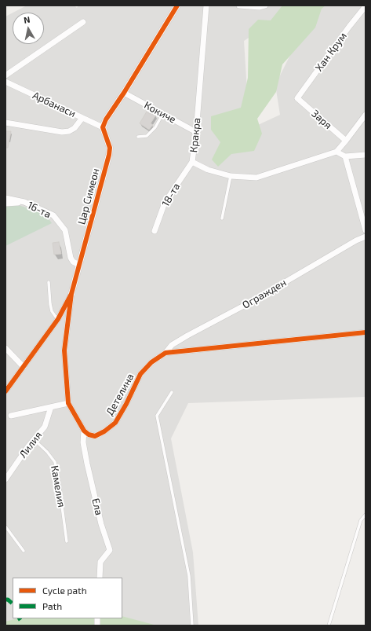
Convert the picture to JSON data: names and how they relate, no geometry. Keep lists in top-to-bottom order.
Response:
{
  "streets": {
    "street": [
      "Хан Крум",
      "Арбанаси",
      "Кокиче",
      "Заря",
      "Кракра",
      "18-та",
      "Цар Симеон",
      "16-та",
      "Огражден",
      "Детелина",
      "Лилия",
      "Ела"
    ],
    "lane": ["Камелия"]
  },
  "crossings": [
    ["Хан Крум", "Заря"],
    ["Арбанаси", "Цар Симеон"],
    ["Кокиче", "Кракра"],
    ["Кракра", "18-та"],
    ["Цар Симеон", "16-та"],
    ["Огражден", "Детелина"],
    ["Детелина", "Ела"],
    ["Лилия", "Камелия"]
  ],
  "legend": ["Cycle path", "Path"],
  "north": "top"
}
